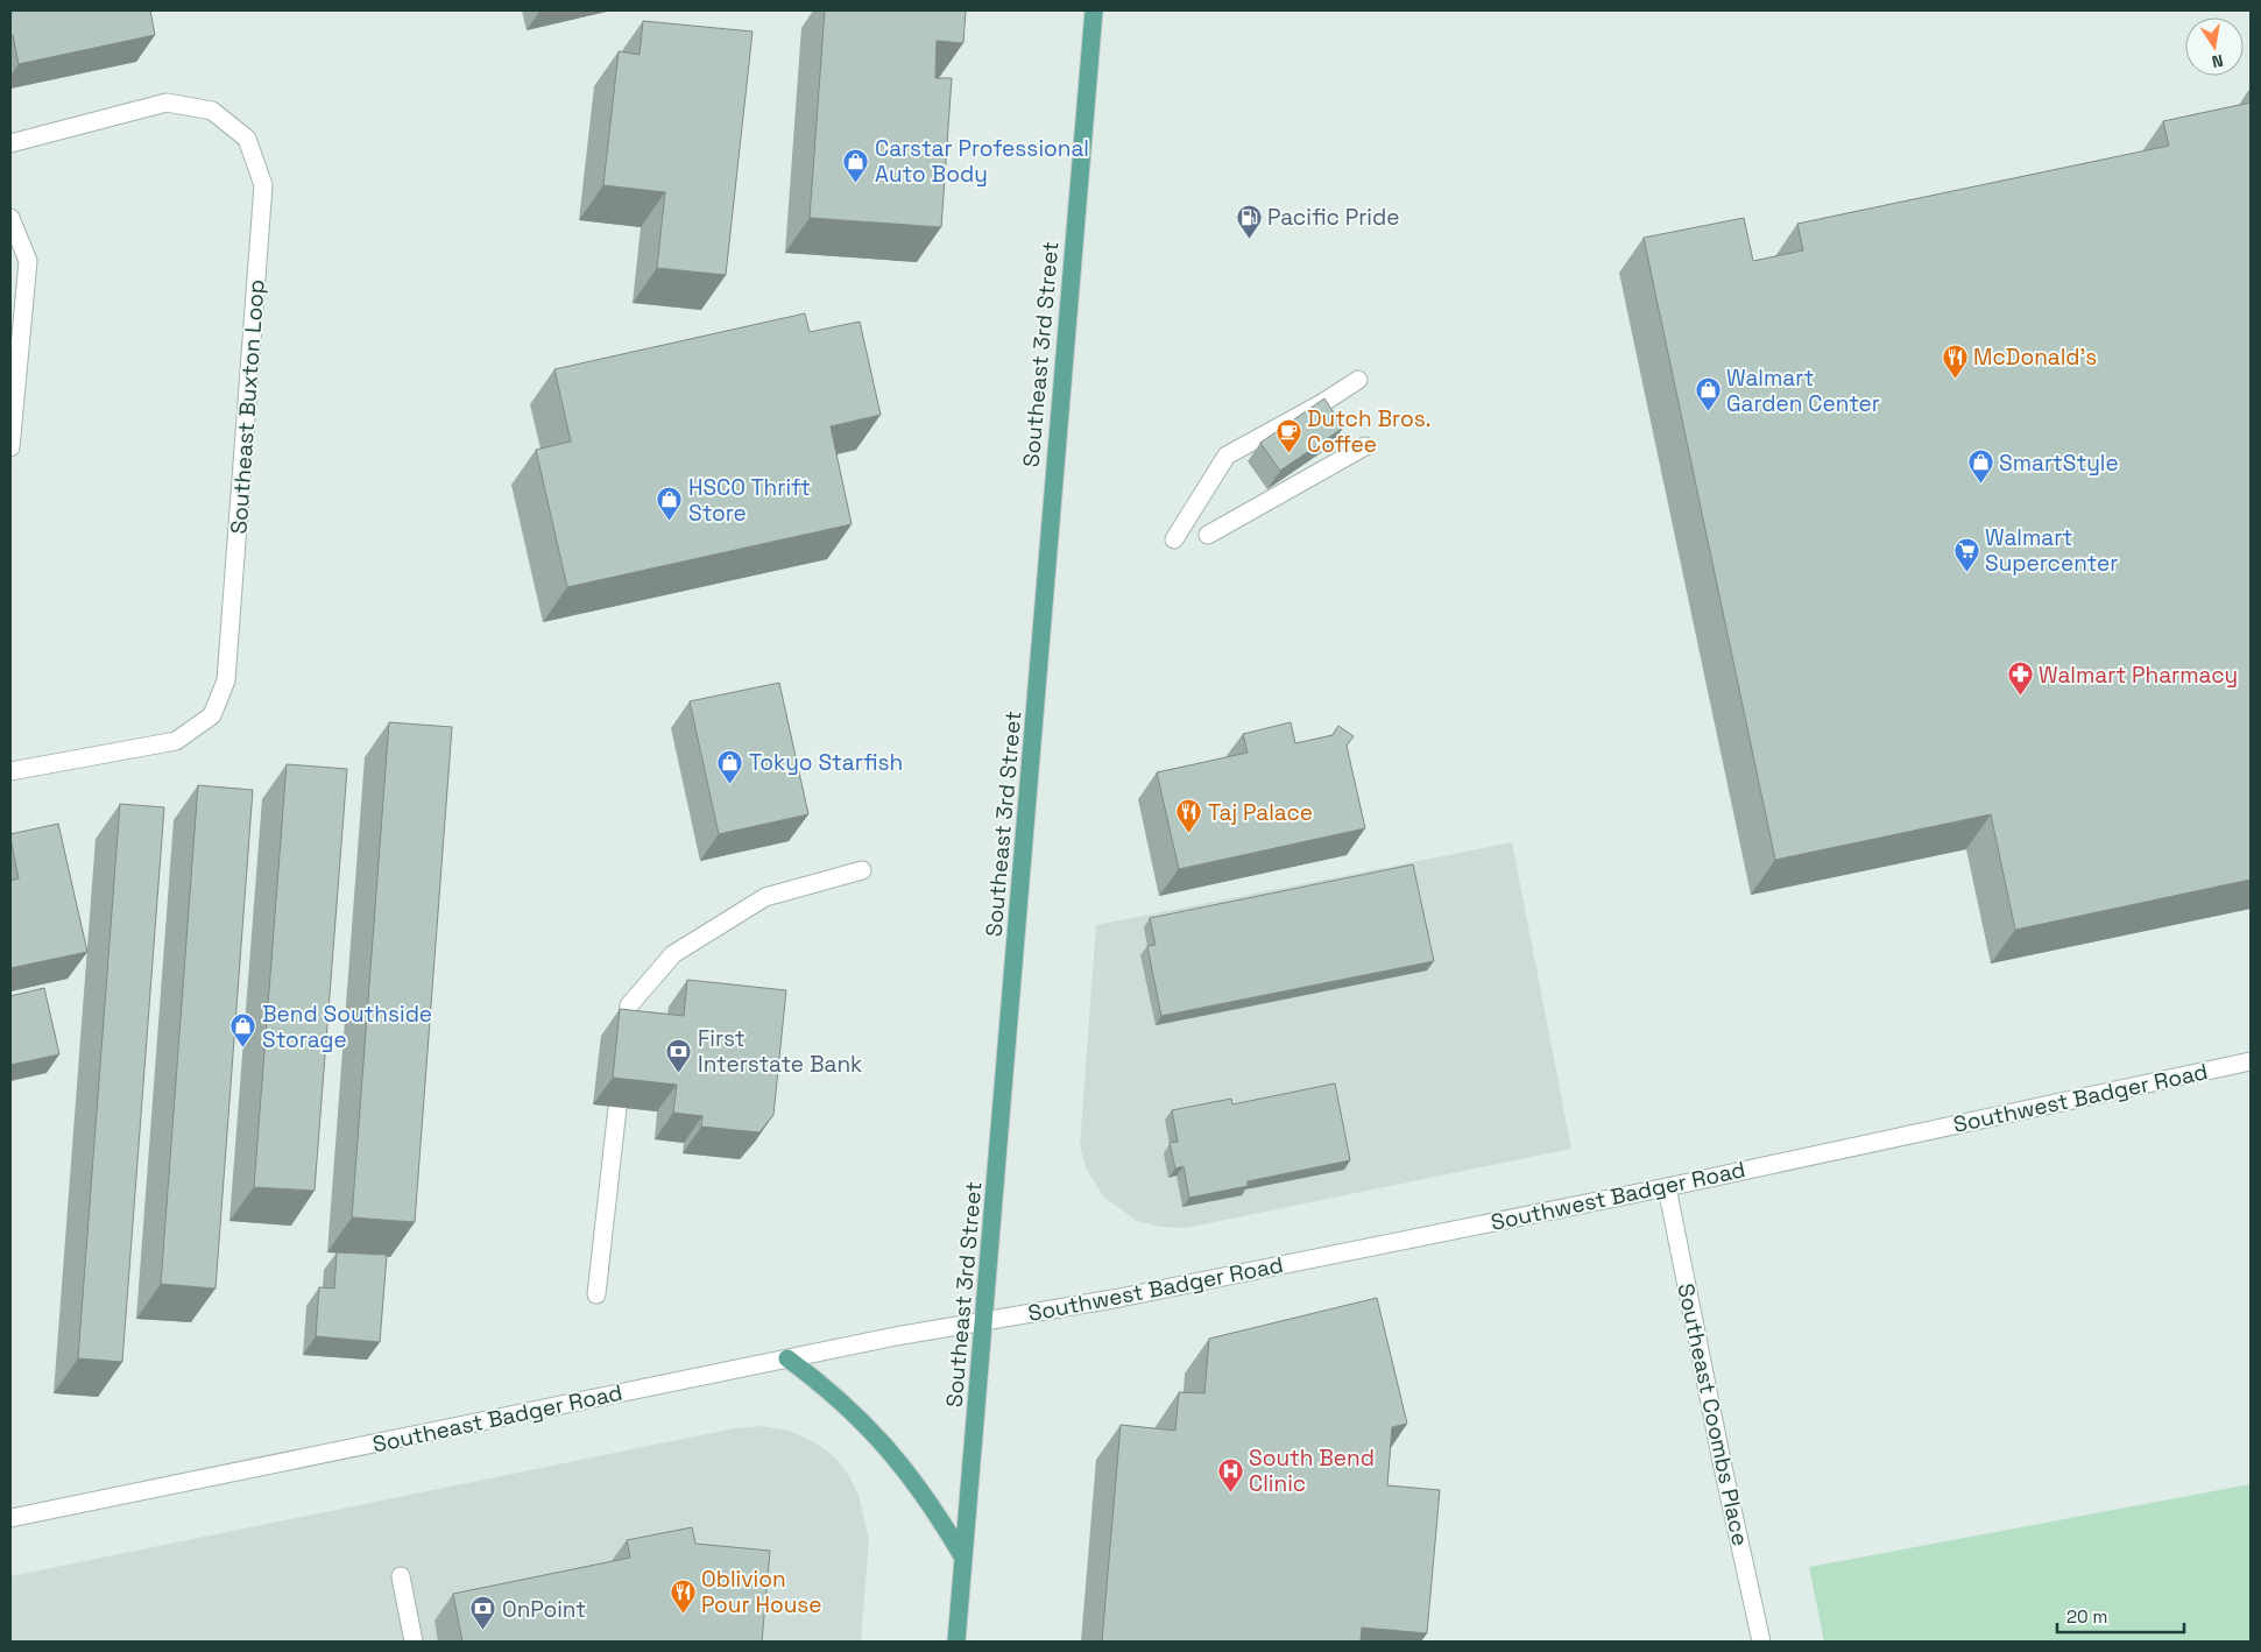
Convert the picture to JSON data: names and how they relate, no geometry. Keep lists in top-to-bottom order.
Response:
{
  "streets": {
    "main road": ["Southeast 3rd Street"],
    "street": [
      "Southeast Buxton Loop",
      "Southwest Badger Road",
      "Southeast Coombs Place",
      "Southeast Badger Road"
    ]
  },
  "crossings": [
    ["Southeast 3rd Street", "Southwest Badger Road"],
    ["Southeast 3rd Street", "Southeast Badger Road"],
    ["Southwest Badger Road", "Southeast Coombs Place"],
    ["Southwest Badger Road", "Southeast Badger Road"]
  ],
  "places": {
    "shop": [
      "Carstar Professional Auto Body",
      "Walmart Garden Center",
      "SmartStyle",
      "HSCO Thrift Store",
      "Tokyo Starfish",
      "Bend Southside Storage"
    ],
    "fuel station": ["Pacific Pride"],
    "restaurant": ["McDonald's", "Taj Palace", "Oblivion Pour House"],
    "cafe": ["Dutch Bros. Coffee"],
    "supermarket": ["Walmart Supercenter"],
    "pharmacy": ["Walmart Pharmacy"],
    "bank": ["First Interstate Bank", "OnPoint"],
    "hospital": ["South Bend Clinic"]
  },
  "scale_bar": "20 m",
  "north": "bottom"
}
